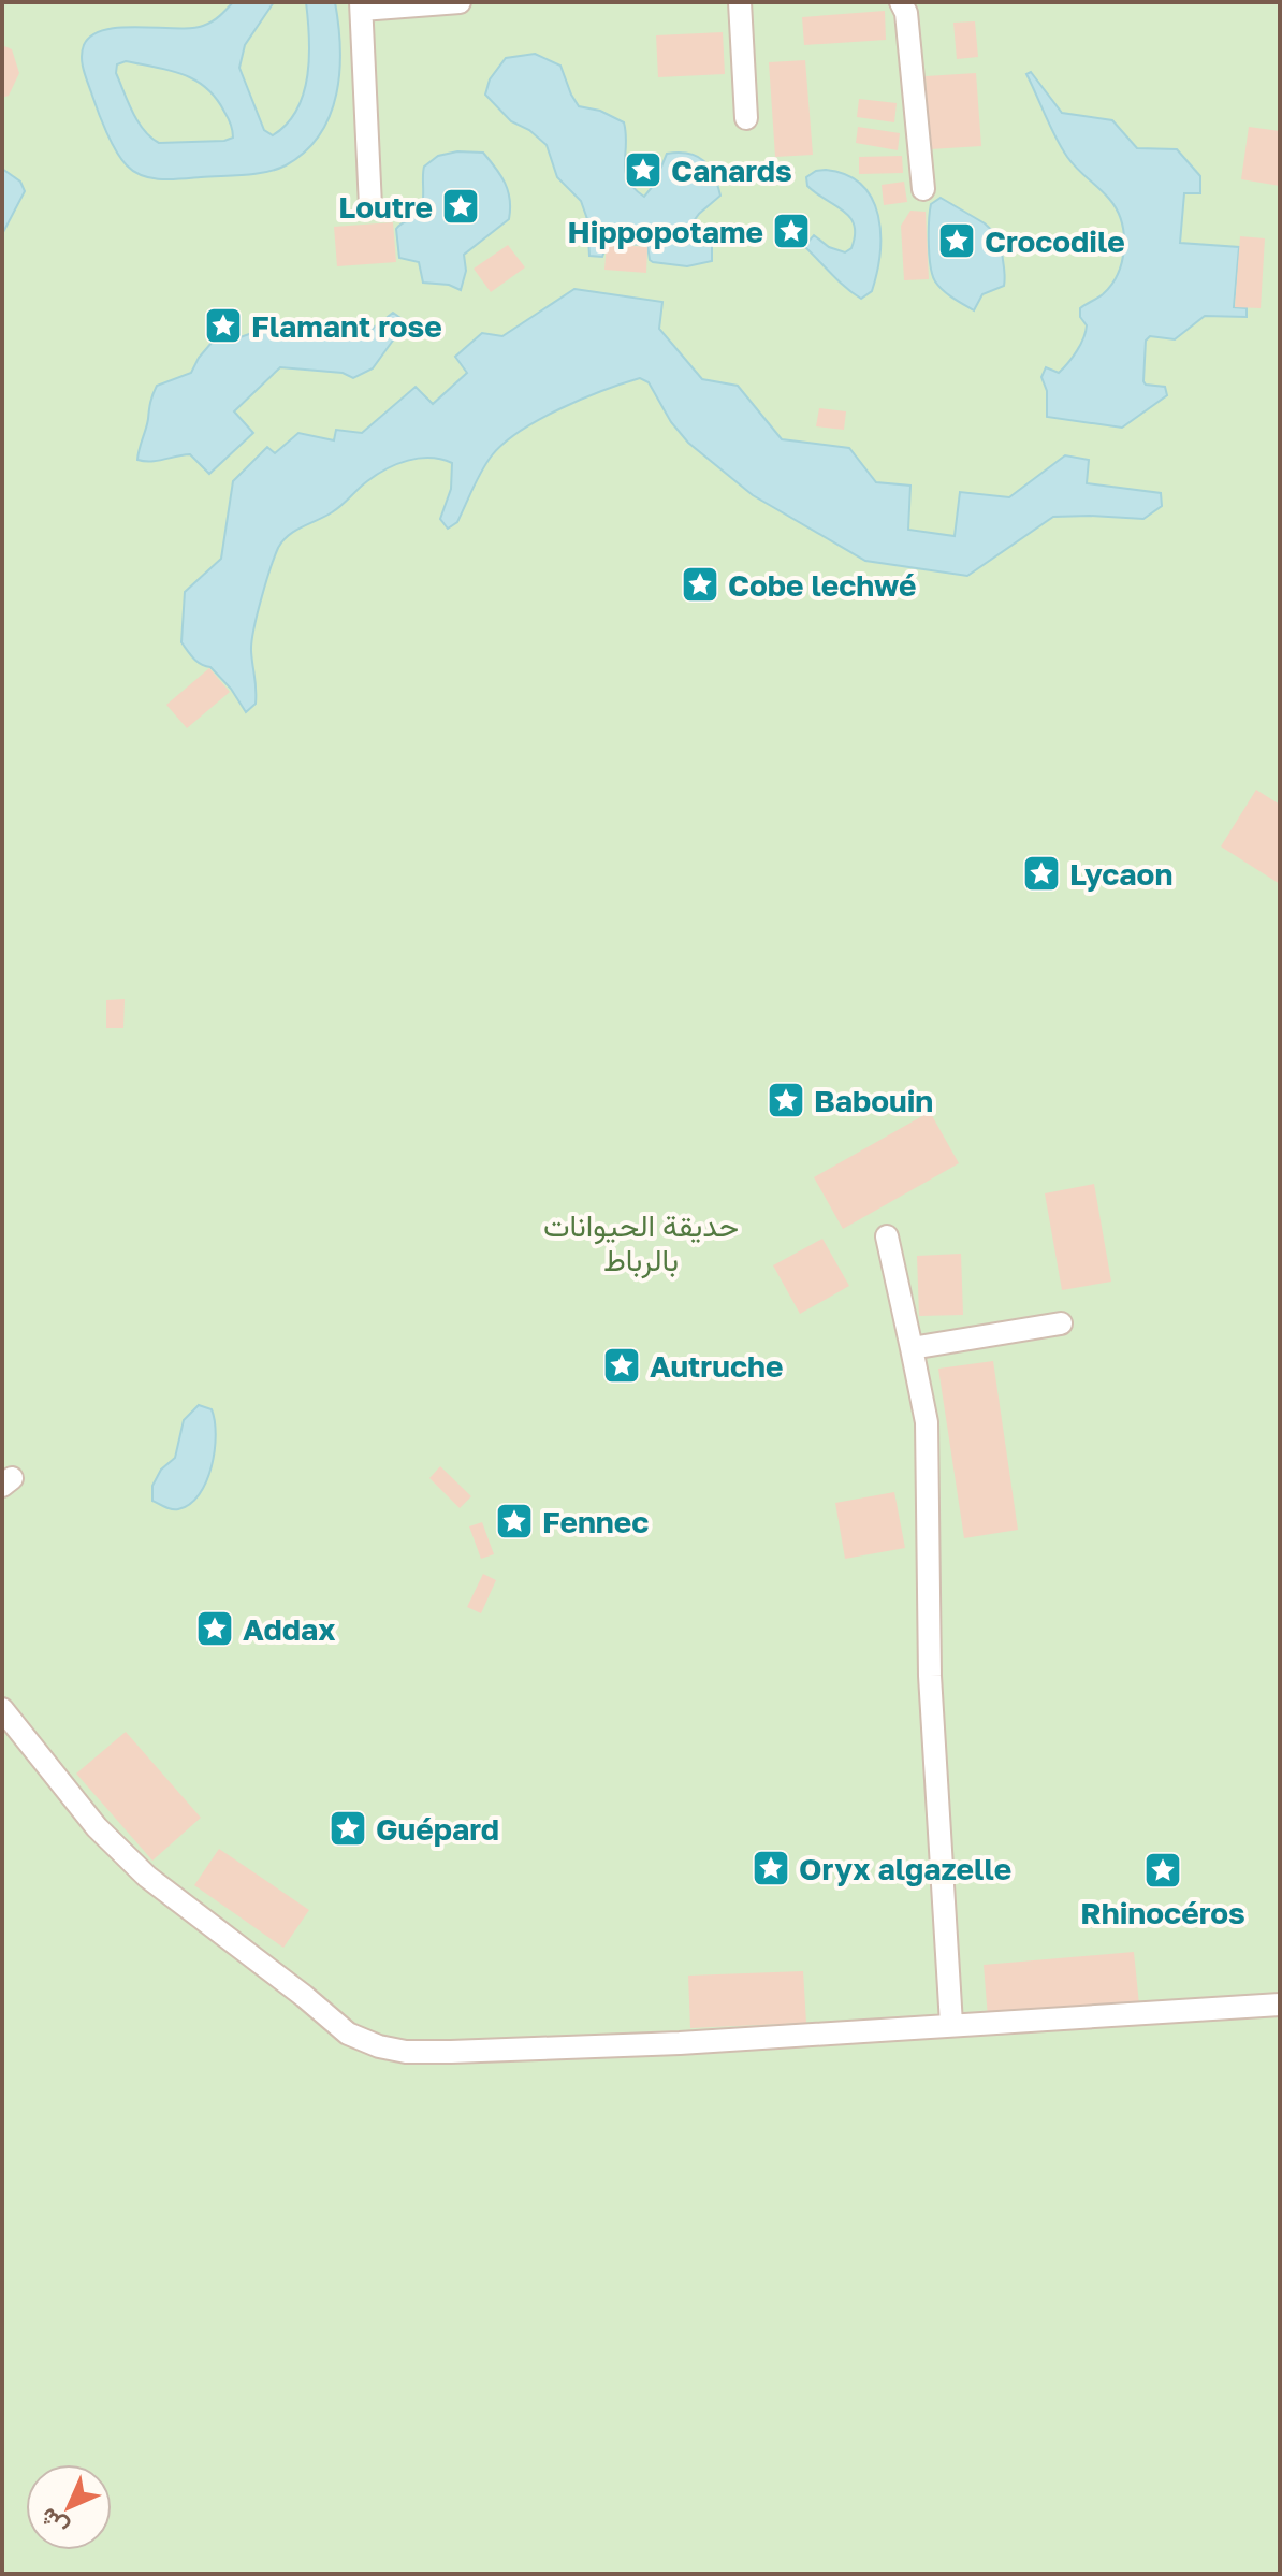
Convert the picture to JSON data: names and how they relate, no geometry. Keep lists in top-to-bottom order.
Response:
{
  "parks": ["حديقة الحيوانات بالرباط"],
  "places": {
    "place": [
      "Canards",
      "Loutre",
      "Hippopotame",
      "Crocodile",
      "Flamant rose",
      "Cobe lechwé",
      "Lycaon",
      "Babouin",
      "Autruche",
      "Fennec",
      "Addax",
      "Guépard",
      "Oryx algazelle",
      "Rhinocéros"
    ]
  },
  "north": "bottom left"
}
